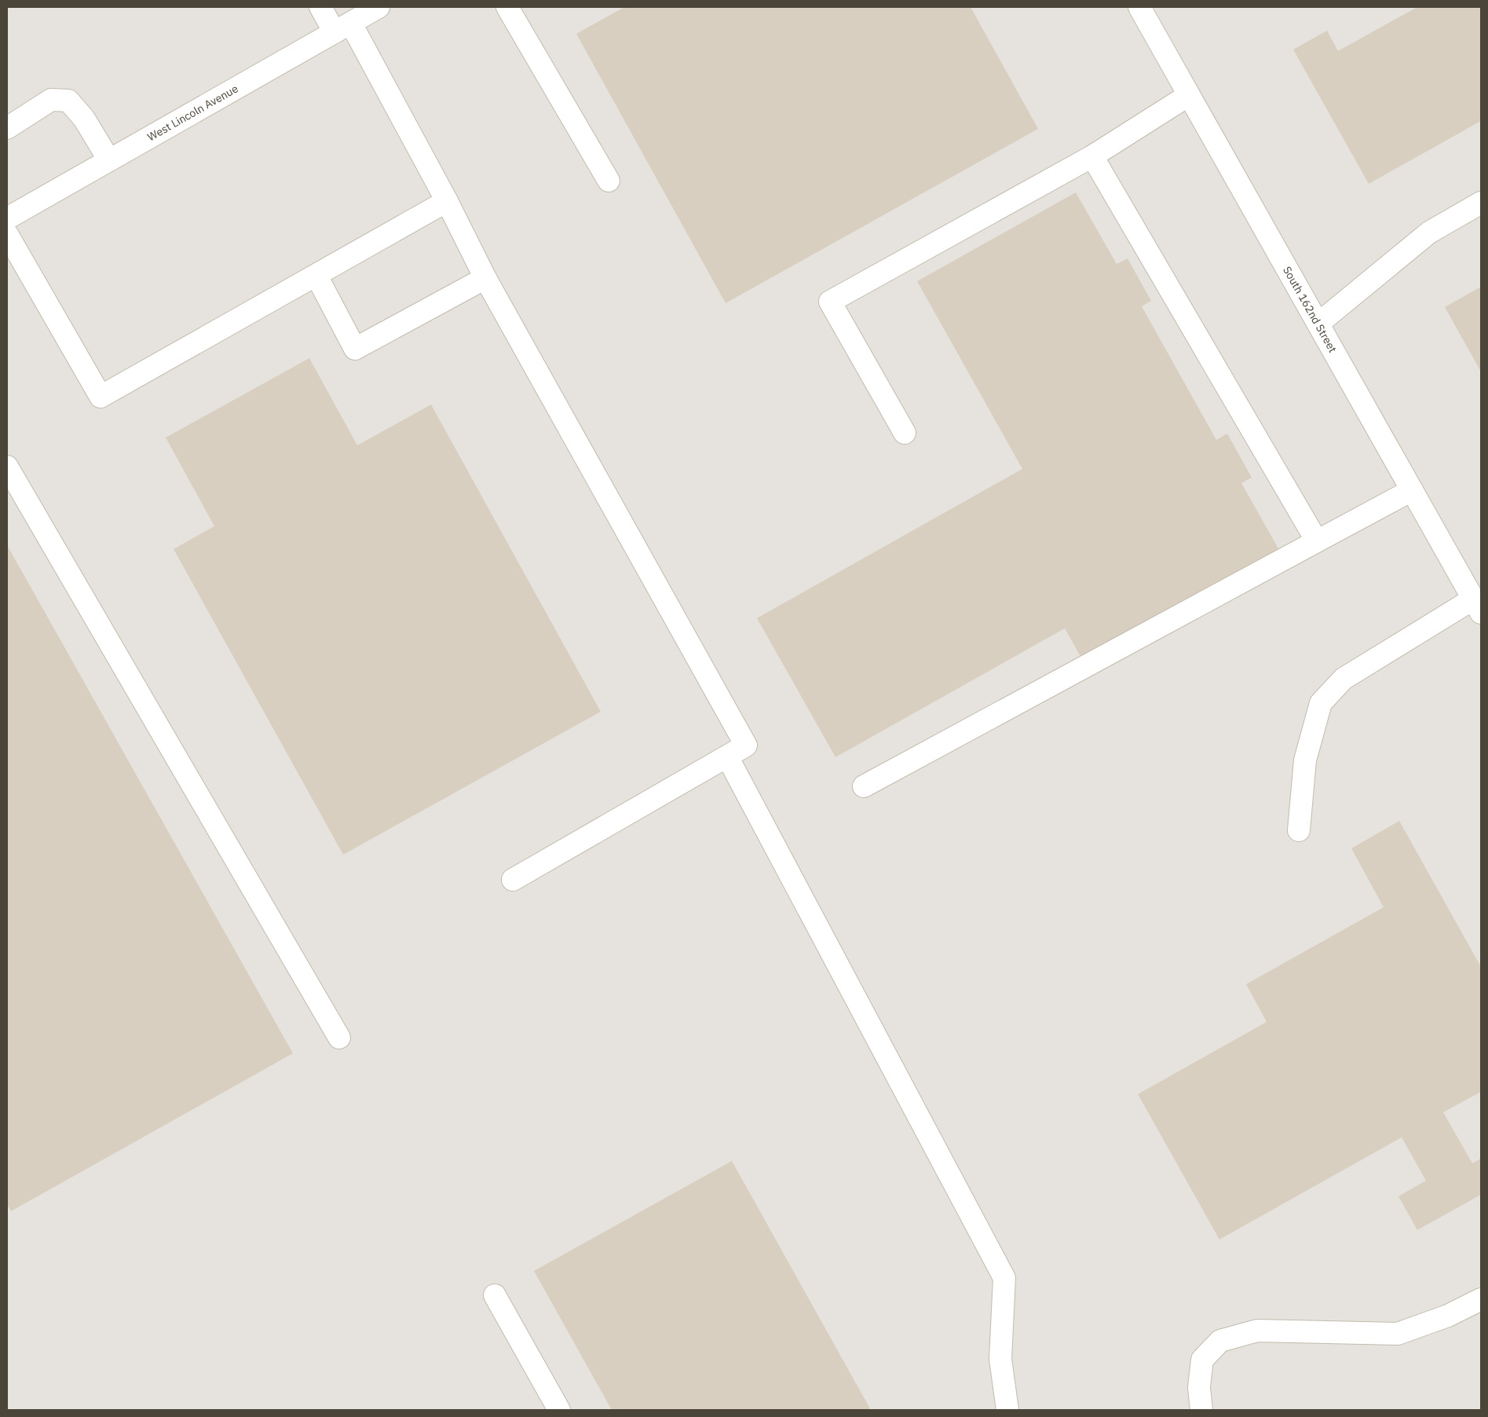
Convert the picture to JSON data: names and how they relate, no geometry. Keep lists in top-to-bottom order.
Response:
{
  "streets": {
    "street": ["West Lincoln Avenue", "South 162nd Street"]
  }
}
